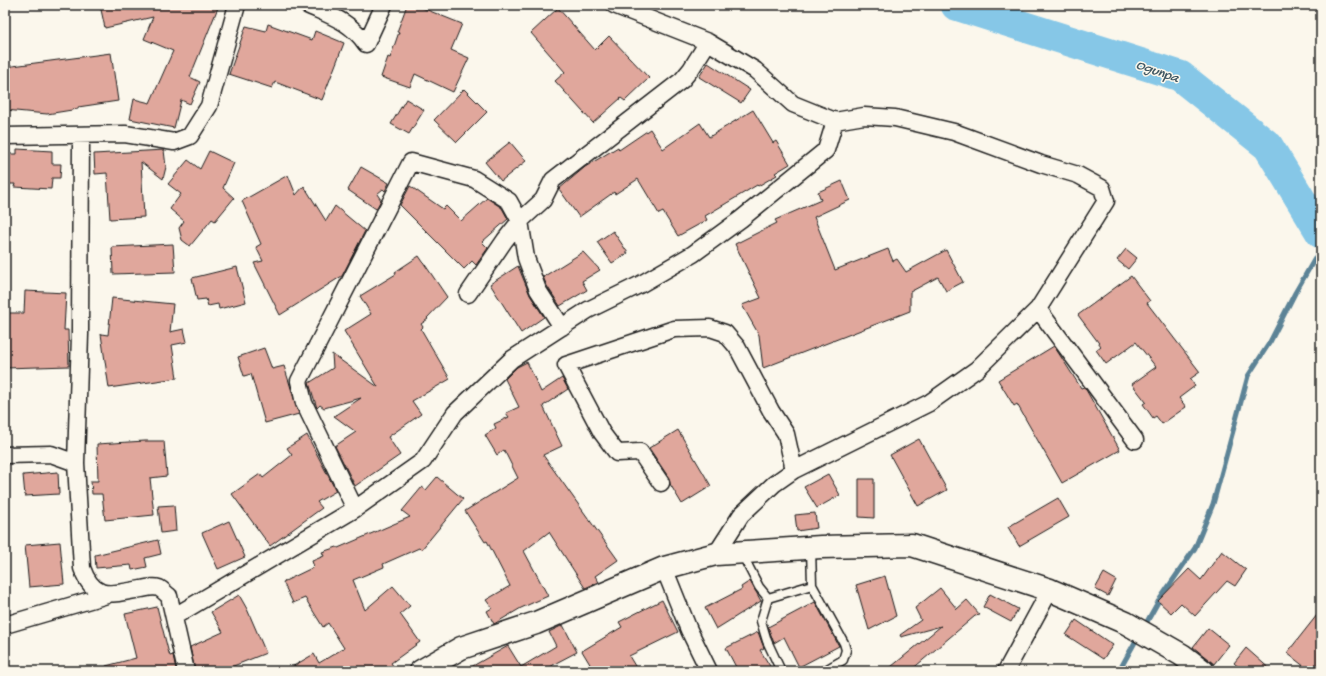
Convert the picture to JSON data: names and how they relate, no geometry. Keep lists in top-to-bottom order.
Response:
{
  "water": ["Ogunpa"]
}
